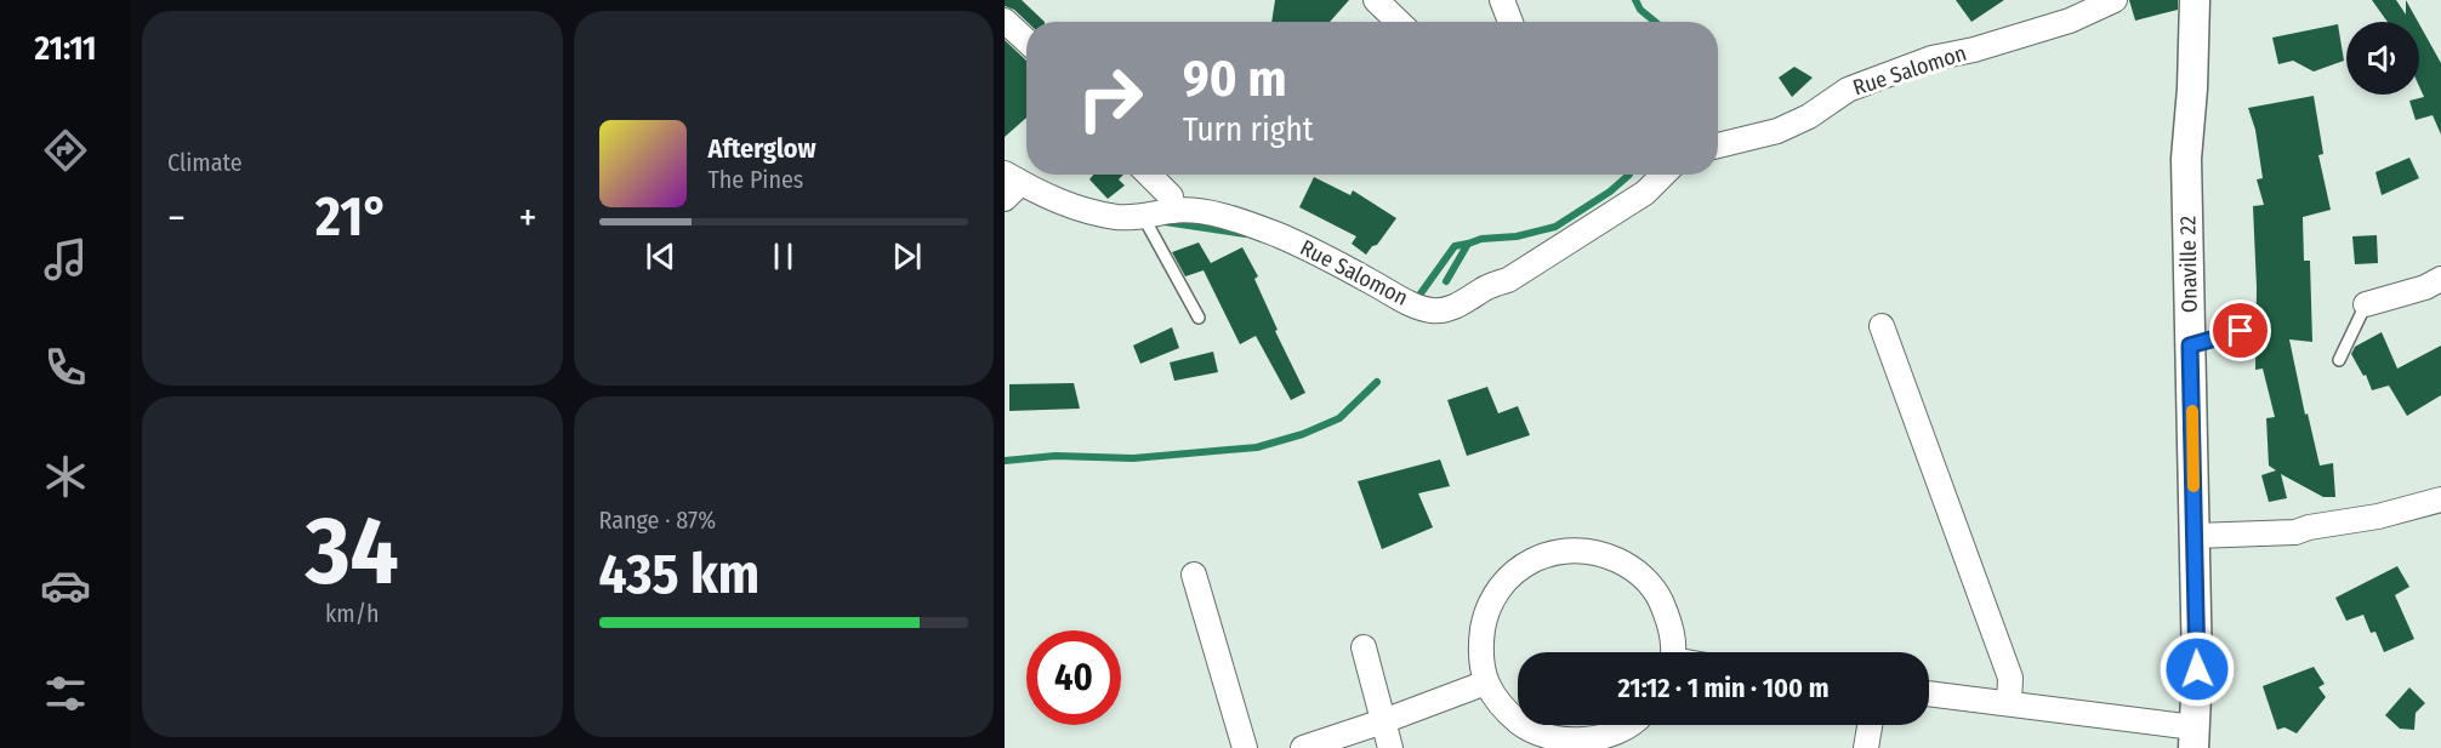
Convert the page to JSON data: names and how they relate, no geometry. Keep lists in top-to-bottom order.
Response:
{
  "streets": {
    "street": ["Rue Salomon", "Onaville 22"]
  },
  "page": {
    "tabs": "21:11",
    "tile": [
      "Climate",
      ["34", "km/h"],
      ["Range · 87%", "435 km"]
    ],
    "turn": ["90 m", "Turn right"],
    "song": ["Afterglow", "The Pines"],
    "heat": ["−", "21°", "+"],
    "limit": "40",
    "trip": "21:12 · 1 min · 100 m"
  }
}
